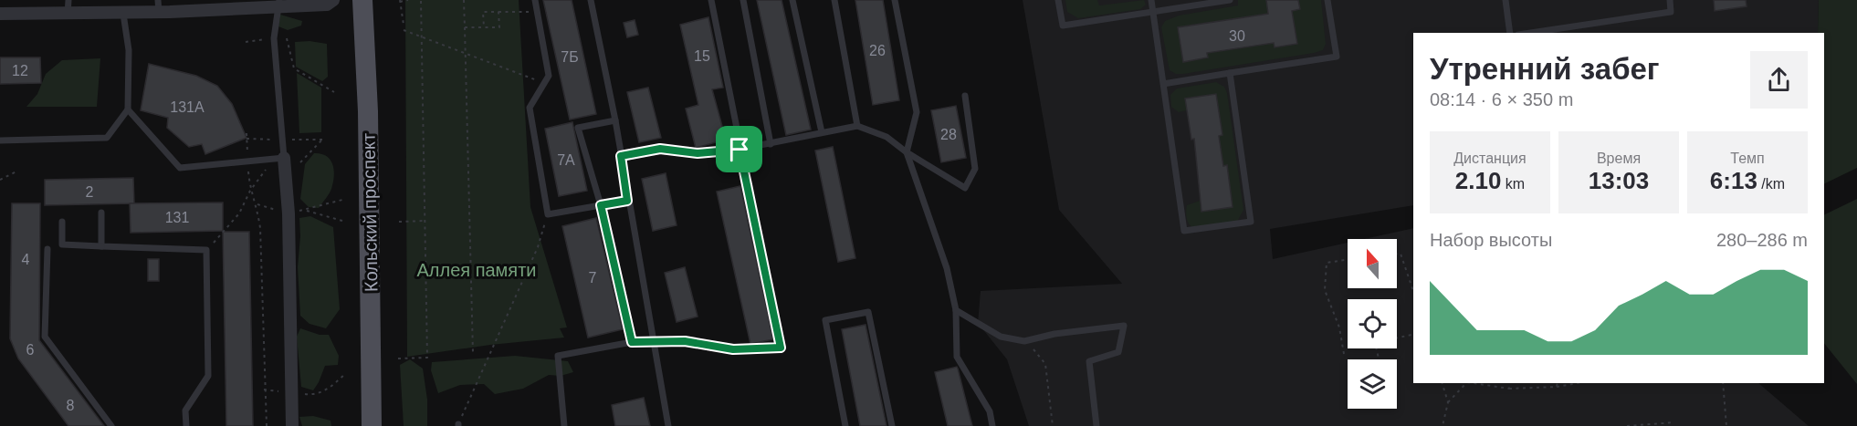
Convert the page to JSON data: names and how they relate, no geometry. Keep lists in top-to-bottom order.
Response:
{
  "streets": {
    "main road": ["Кольский проспект"]
  },
  "parks": ["Аллея памяти"],
  "house_numbers": [
    "30",
    "26",
    "15",
    "7Б",
    "12",
    "131А",
    "28",
    "7А",
    "2",
    "131",
    "4",
    "7",
    "6",
    "8"
  ],
  "north": "top",
  "page": {
    "heading": ["Утренний забег", "08:14 · 6 × 350 m"],
    "stats": [
      ["Дистанция", "2.10 km"],
      ["Время", "13:03"],
      ["Темп", "6:13 /km"]
    ],
    "chart": ["Набор высоты", "280–286 m"]
  }
}
